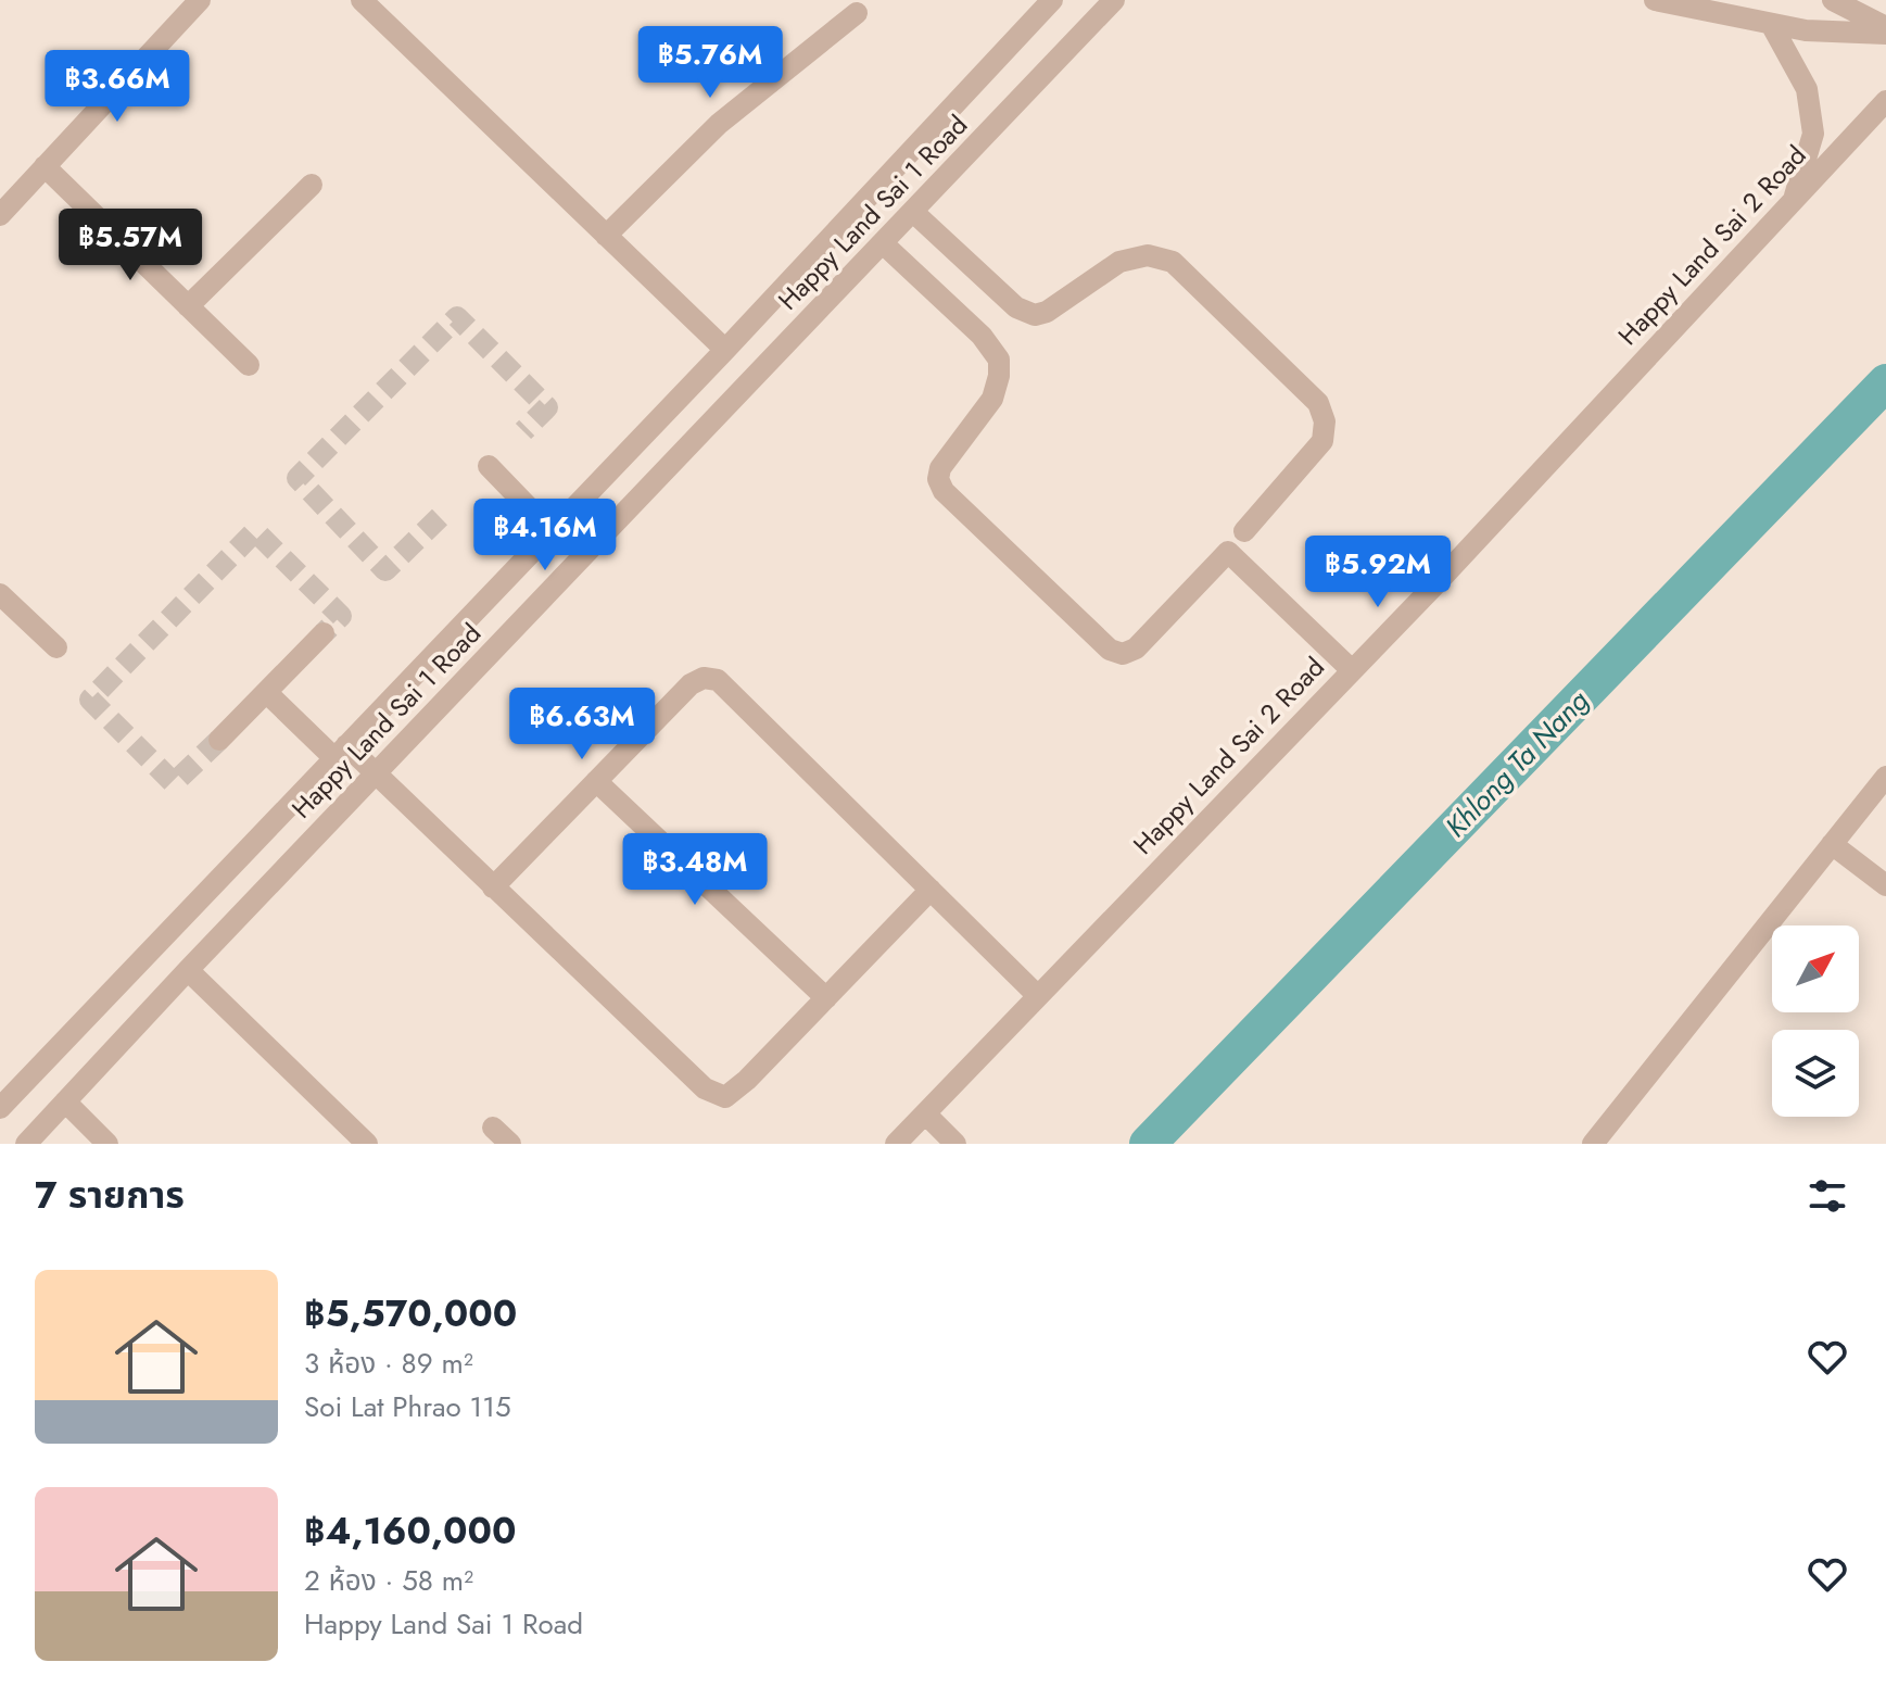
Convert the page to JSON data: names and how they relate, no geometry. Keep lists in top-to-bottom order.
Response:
{
  "streets": {
    "street": ["Happy Land Sai 1 Road", "Happy Land Sai 2 Road"]
  },
  "water": ["Khlong Ta Nang"],
  "north": "top right",
  "page": {
    "price": [
      "฿5.76M",
      "฿3.66M",
      "฿5.57M",
      "฿4.16M",
      "฿5.92M",
      "฿6.63M",
      "฿3.48M"
    ],
    "heading": "7 รายการ",
    "list": [
      {
        "name": "฿5,570,000",
        "note": "3 ห้อง · 89 m² · Soi Lat Phrao 115"
      },
      {
        "name": "฿4,160,000",
        "note": "2 ห้อง · 58 m² · Happy Land Sai 1 Road"
      }
    ]
  }
}
